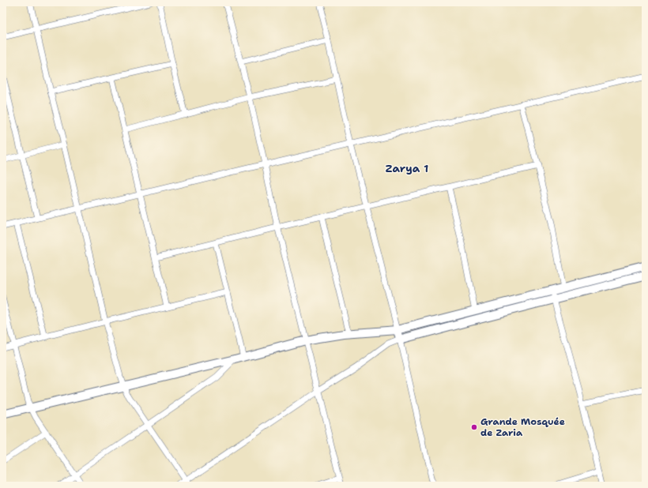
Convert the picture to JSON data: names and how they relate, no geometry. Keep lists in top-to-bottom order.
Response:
{
  "districts": ["Zarya 1"],
  "places": ["Grande Mosquée de Zaria"]
}
